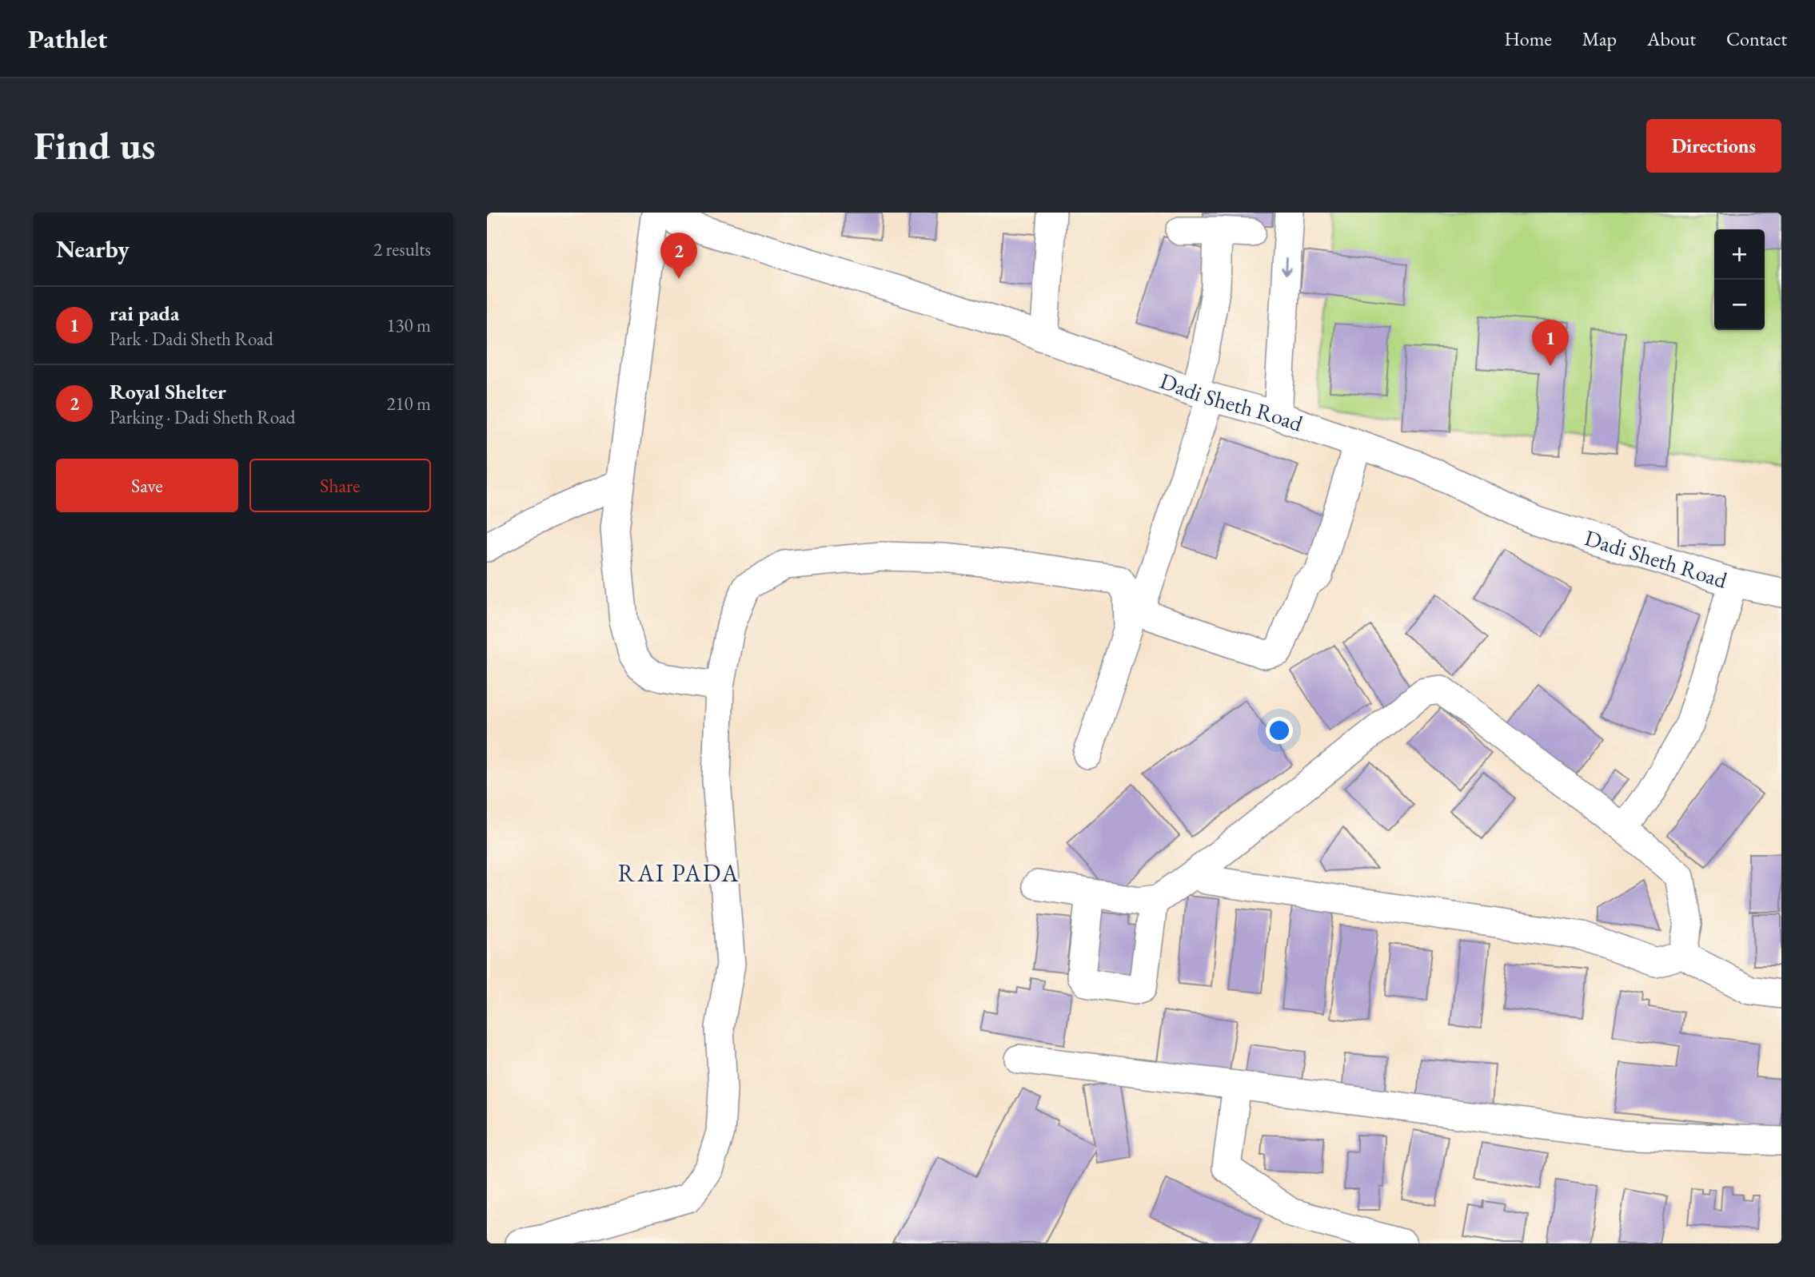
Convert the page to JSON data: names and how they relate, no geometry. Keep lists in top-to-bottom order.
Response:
{
  "streets": {
    "street": ["Dadi Sheth Road"]
  },
  "districts": ["RAI PADA"],
  "page": {
    "header": "Pathlet",
    "nav": [
      "Home",
      "Map",
      "About",
      "Contact"
    ],
    "buttons": [
      "Directions",
      ["Save", "Share"]
    ],
    "title": "Find us",
    "heading": ["Nearby", "2 results"],
    "map_buttons": ["+", "−"],
    "pins": ["2", "1"],
    "list": [
      {
        "mark": "1",
        "name": "rai pada",
        "note": "Park · Dadi Sheth Road",
        "value": "130 m"
      },
      {
        "mark": "2",
        "name": "Royal Shelter",
        "note": "Parking · Dadi Sheth Road",
        "value": "210 m"
      }
    ]
  }
}
